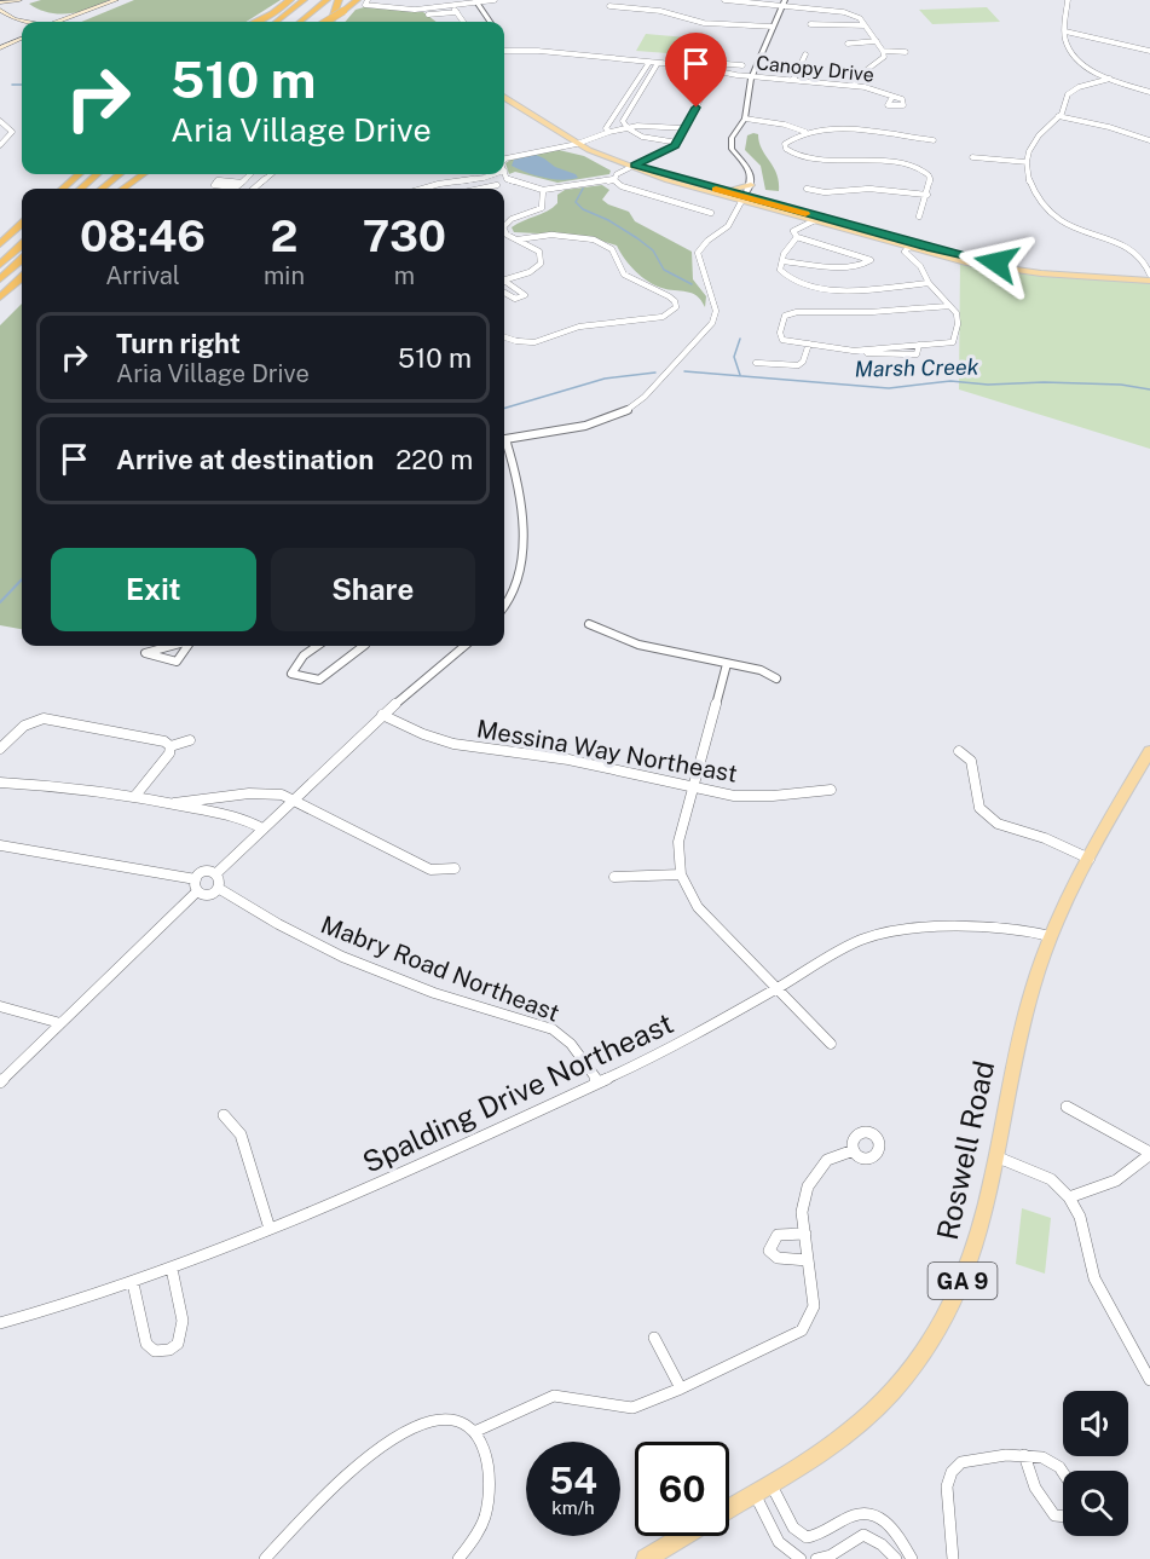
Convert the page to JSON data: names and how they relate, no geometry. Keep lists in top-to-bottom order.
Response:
{
  "streets": {
    "main road": ["Roswell Road", "GA 9"],
    "street": [
      "Canopy Drive",
      "Messina Way Northeast",
      "Mabry Road Northeast",
      "Spalding Drive Northeast"
    ]
  },
  "crossings": [
    ["Mabry Road Northeast", "Spalding Drive Northeast"],
    ["Spalding Drive Northeast", "Roswell Road"]
  ],
  "water": ["Marsh Creek"],
  "page": {
    "turn": ["510 m", "Aria Village Drive"],
    "eta": [
      "08:46",
      "Arrival",
      "2",
      "min",
      "730",
      "m"
    ],
    "list": [
      {
        "name": "Turn right",
        "note": "Aria Village Drive",
        "value": "510 m"
      },
      {
        "name": "Arrive at destination",
        "value": "220 m"
      }
    ],
    "buttons": ["Exit", "Share"],
    "speed": "54 km/h",
    "limit": "60"
  }
}
